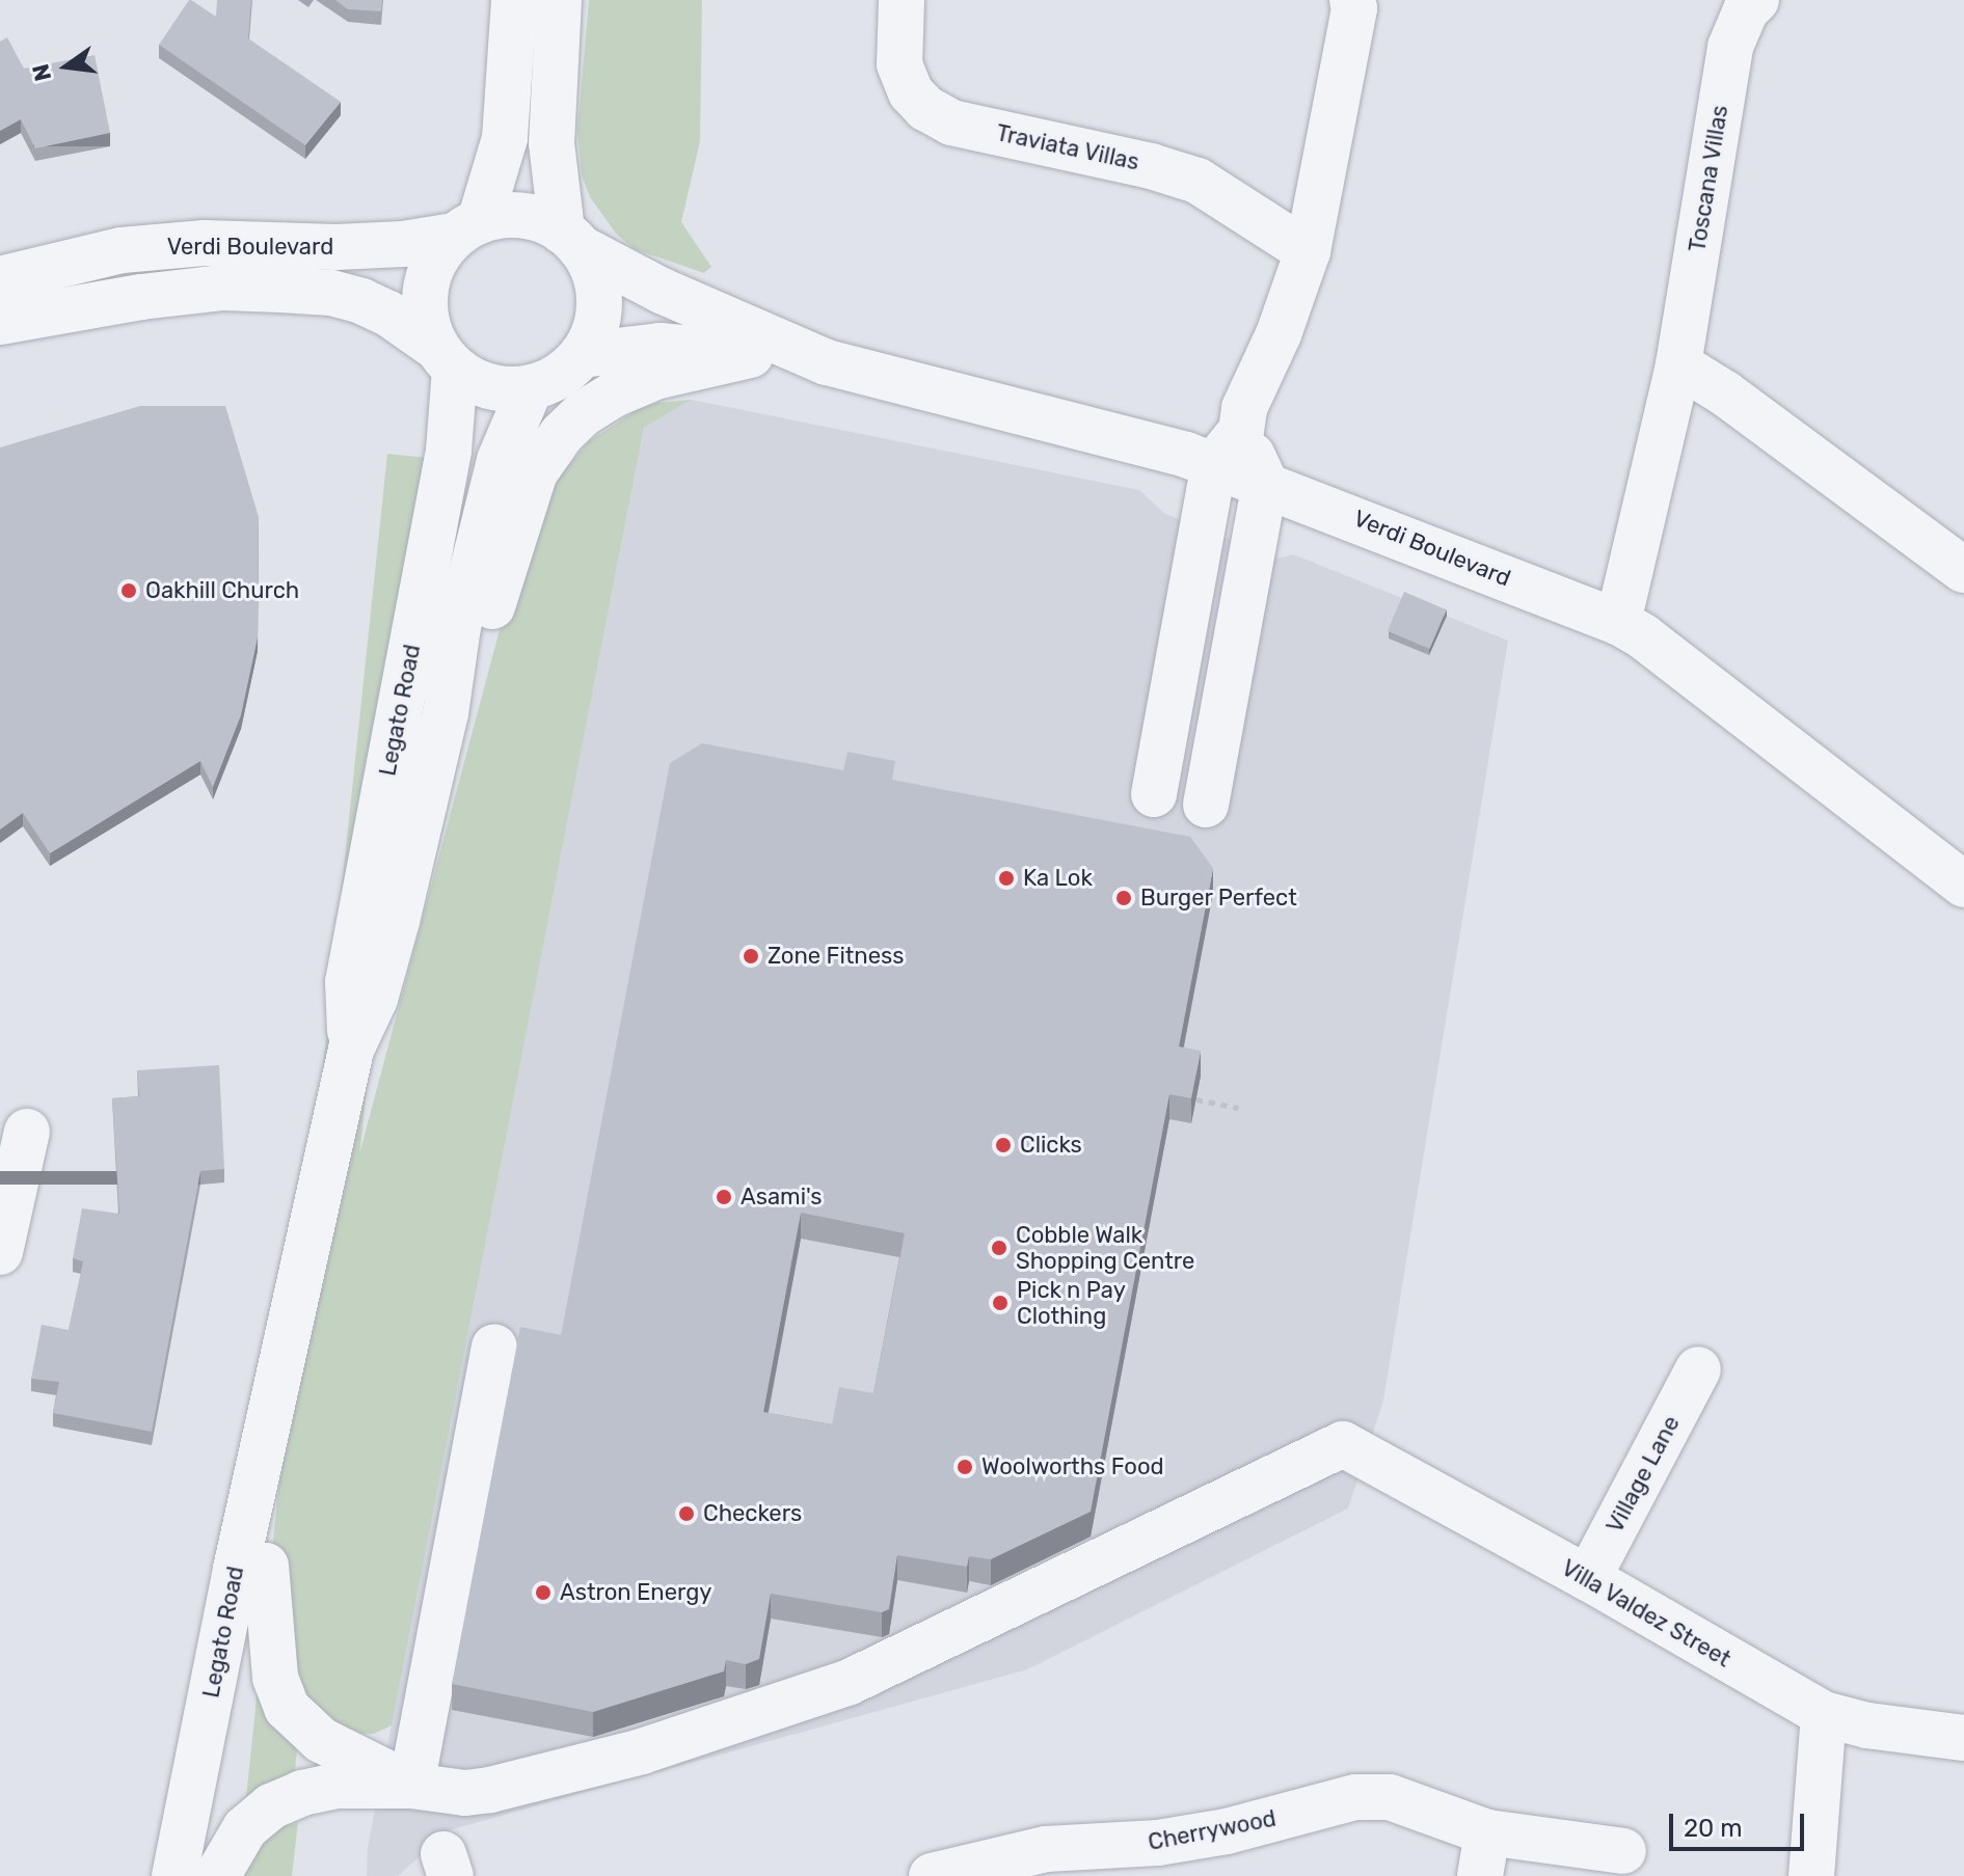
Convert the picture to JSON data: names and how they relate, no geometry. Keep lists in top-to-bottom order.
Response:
{
  "streets": {
    "street": [
      "Traviata Villas",
      "Toscana Villas",
      "Verdi Boulevard",
      "Legato Road",
      "Village Lane",
      "Villa Valdez Street",
      "Cherrywood"
    ]
  },
  "crossings": [
    ["Toscana Villas", "Verdi Boulevard"],
    ["Verdi Boulevard", "Legato Road"],
    ["Village Lane", "Villa Valdez Street"]
  ],
  "places": [
    "Oakhill Church",
    "Ka Lok",
    "Burger Perfect",
    "Zone Fitness",
    "Clicks",
    "Asami's",
    "Cobble Walk Shopping Centre",
    "Pick n Pay Clothing",
    "Woolworths Food",
    "Checkers",
    "Astron Energy"
  ],
  "scale_bar": "20 m",
  "north": "left"
}
